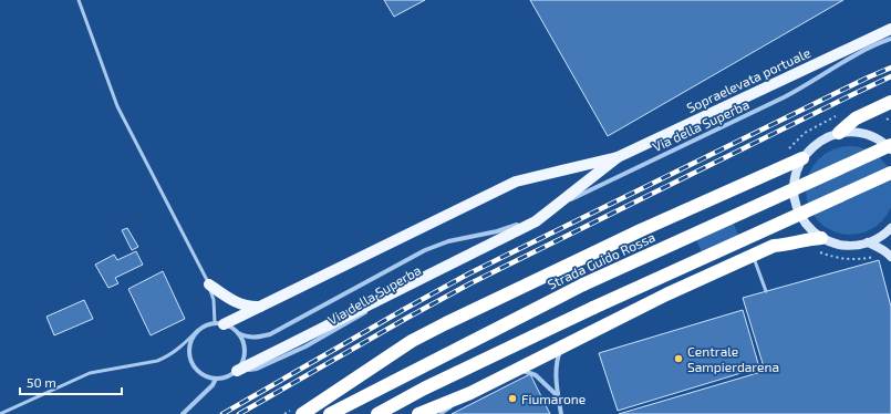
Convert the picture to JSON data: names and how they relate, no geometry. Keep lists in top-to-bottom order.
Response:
{
  "streets": {
    "highway": ["Strada Guido Rossa"],
    "main road": ["Sopraelevata portuale"],
    "street": ["Via della Superba"]
  },
  "places": ["Centrale Sampierdarena", "Fiumarone"],
  "scale_bar": "50 m"
}
